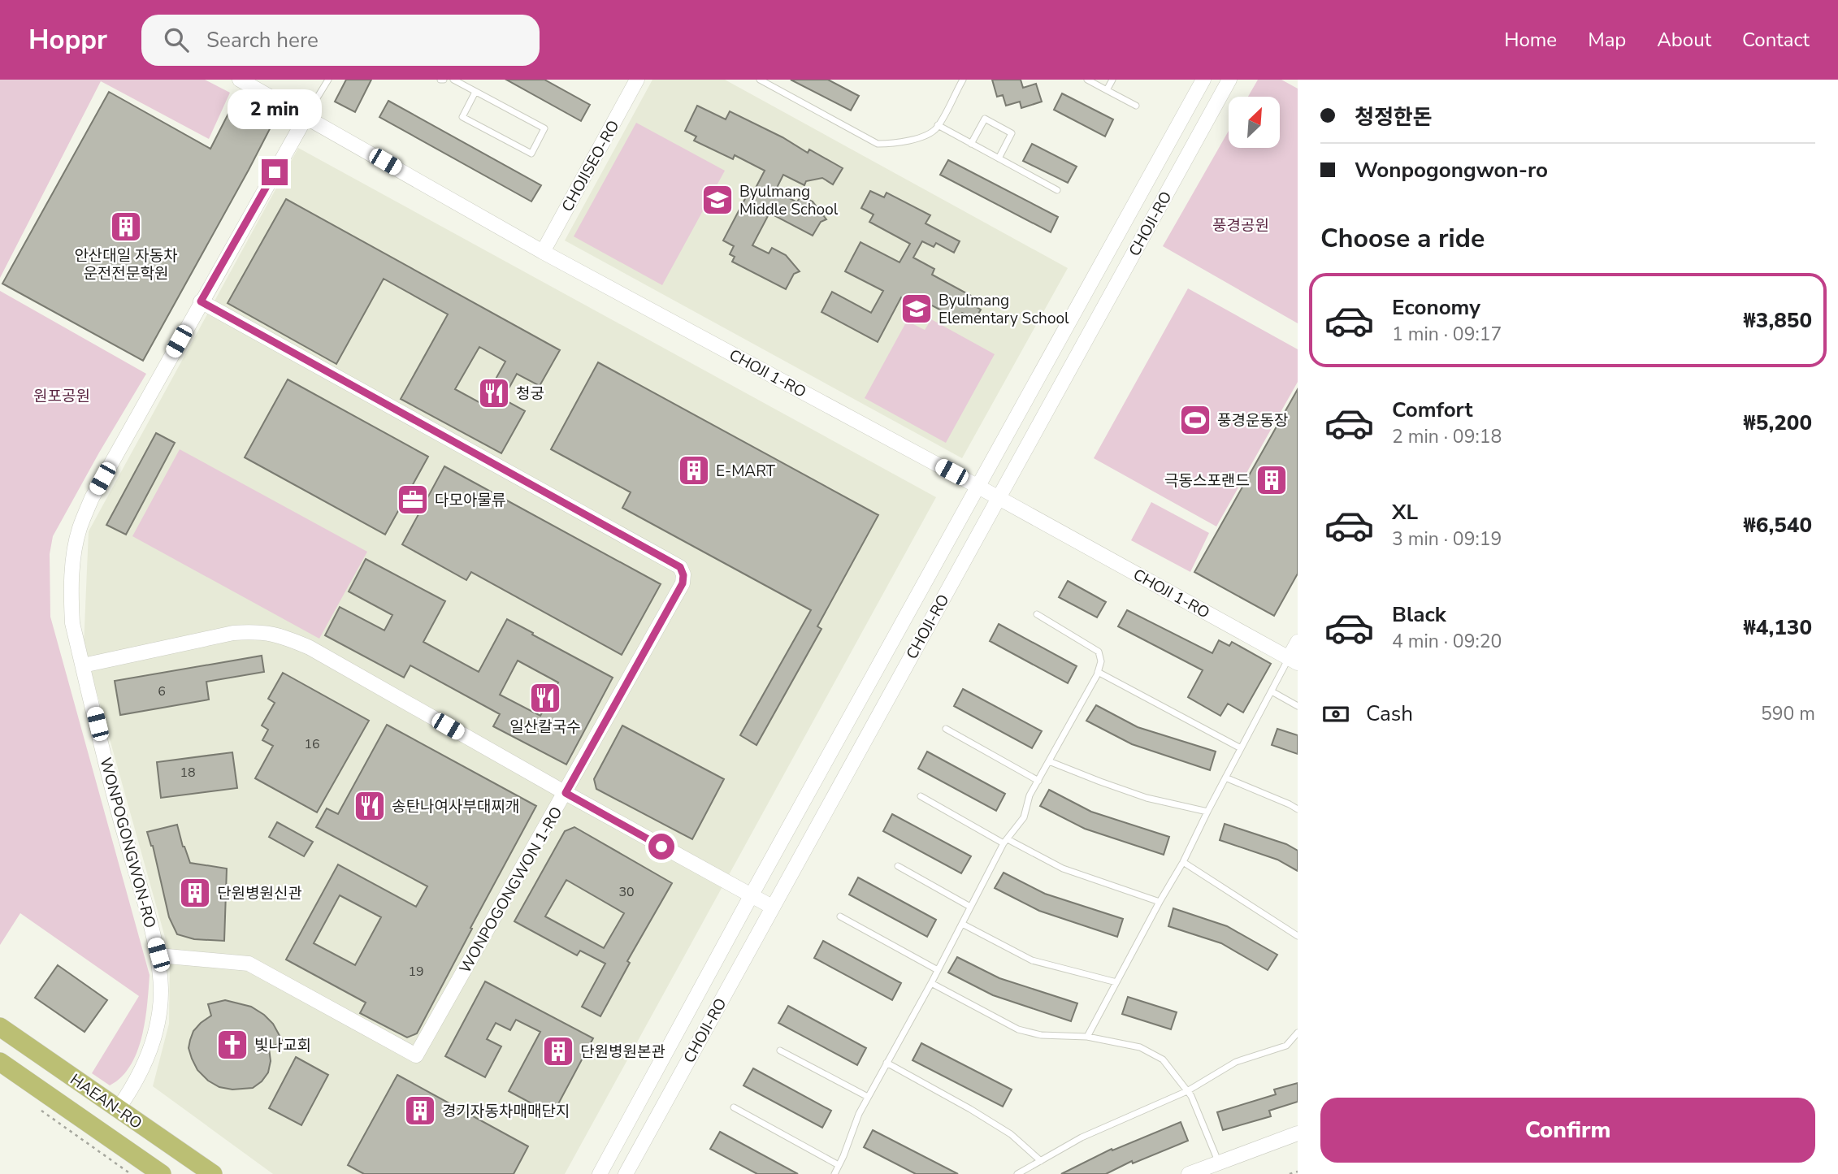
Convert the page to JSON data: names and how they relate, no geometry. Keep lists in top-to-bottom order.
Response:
{
  "streets": {
    "main road": ["HAEAN-RO"],
    "street": [
      "CHOJISEO-RO",
      "CHOJI-RO",
      "CHOJI 1-RO",
      "WONPOGONGWON-RO",
      "WONPOGONGWON 1-RO"
    ]
  },
  "crossings": [
    ["CHOJISEO-RO", "CHOJI 1-RO"],
    ["CHOJI-RO", "CHOJI 1-RO"],
    ["CHOJI 1-RO", "WONPOGONGWON-RO"],
    ["WONPOGONGWON-RO", "WONPOGONGWON 1-RO"],
    ["WONPOGONGWON-RO", "HAEAN-RO"]
  ],
  "parks": ["풍경공원", "원포공원"],
  "places": {
    "school or university": ["Byulmang Middle School", "Byulmang Elementary School"],
    "building": [
      "안산대일 자동차 운전전문학원",
      "E-MART",
      "극동스포랜드",
      "단원병원신관",
      "단원병원본관",
      "경기자동차매매단지"
    ],
    "restaurant": ["청궁", "일산칼국수", "송탄나여사부대찌개"],
    "sports": ["풍경운동장"],
    "office": ["다모아물류"],
    "church": ["빛나교회"]
  },
  "house_numbers": [
    "6",
    "16",
    "18",
    "30",
    "19"
  ],
  "north": "top right",
  "page": {
    "header": "Hoppr",
    "search": "Search here",
    "nav": [
      "Home",
      "Map",
      "About",
      "Contact"
    ],
    "banner": ["청정한돈", "Wonpogongwon-ro"],
    "bubble": "2 min",
    "heading": "Choose a ride",
    "list": [
      {
        "name": "Economy",
        "note": "1 min · 09:17",
        "value": "₩3,850"
      },
      {
        "name": "Comfort",
        "note": "2 min · 09:18",
        "value": "₩5,200"
      },
      {
        "name": "XL",
        "note": "3 min · 09:19",
        "value": "₩6,540"
      },
      {
        "name": "Black",
        "note": "4 min · 09:20",
        "value": "₩4,130"
      }
    ],
    "pay": ["Cash", "590 m"],
    "buttons": "Confirm"
  }
}
